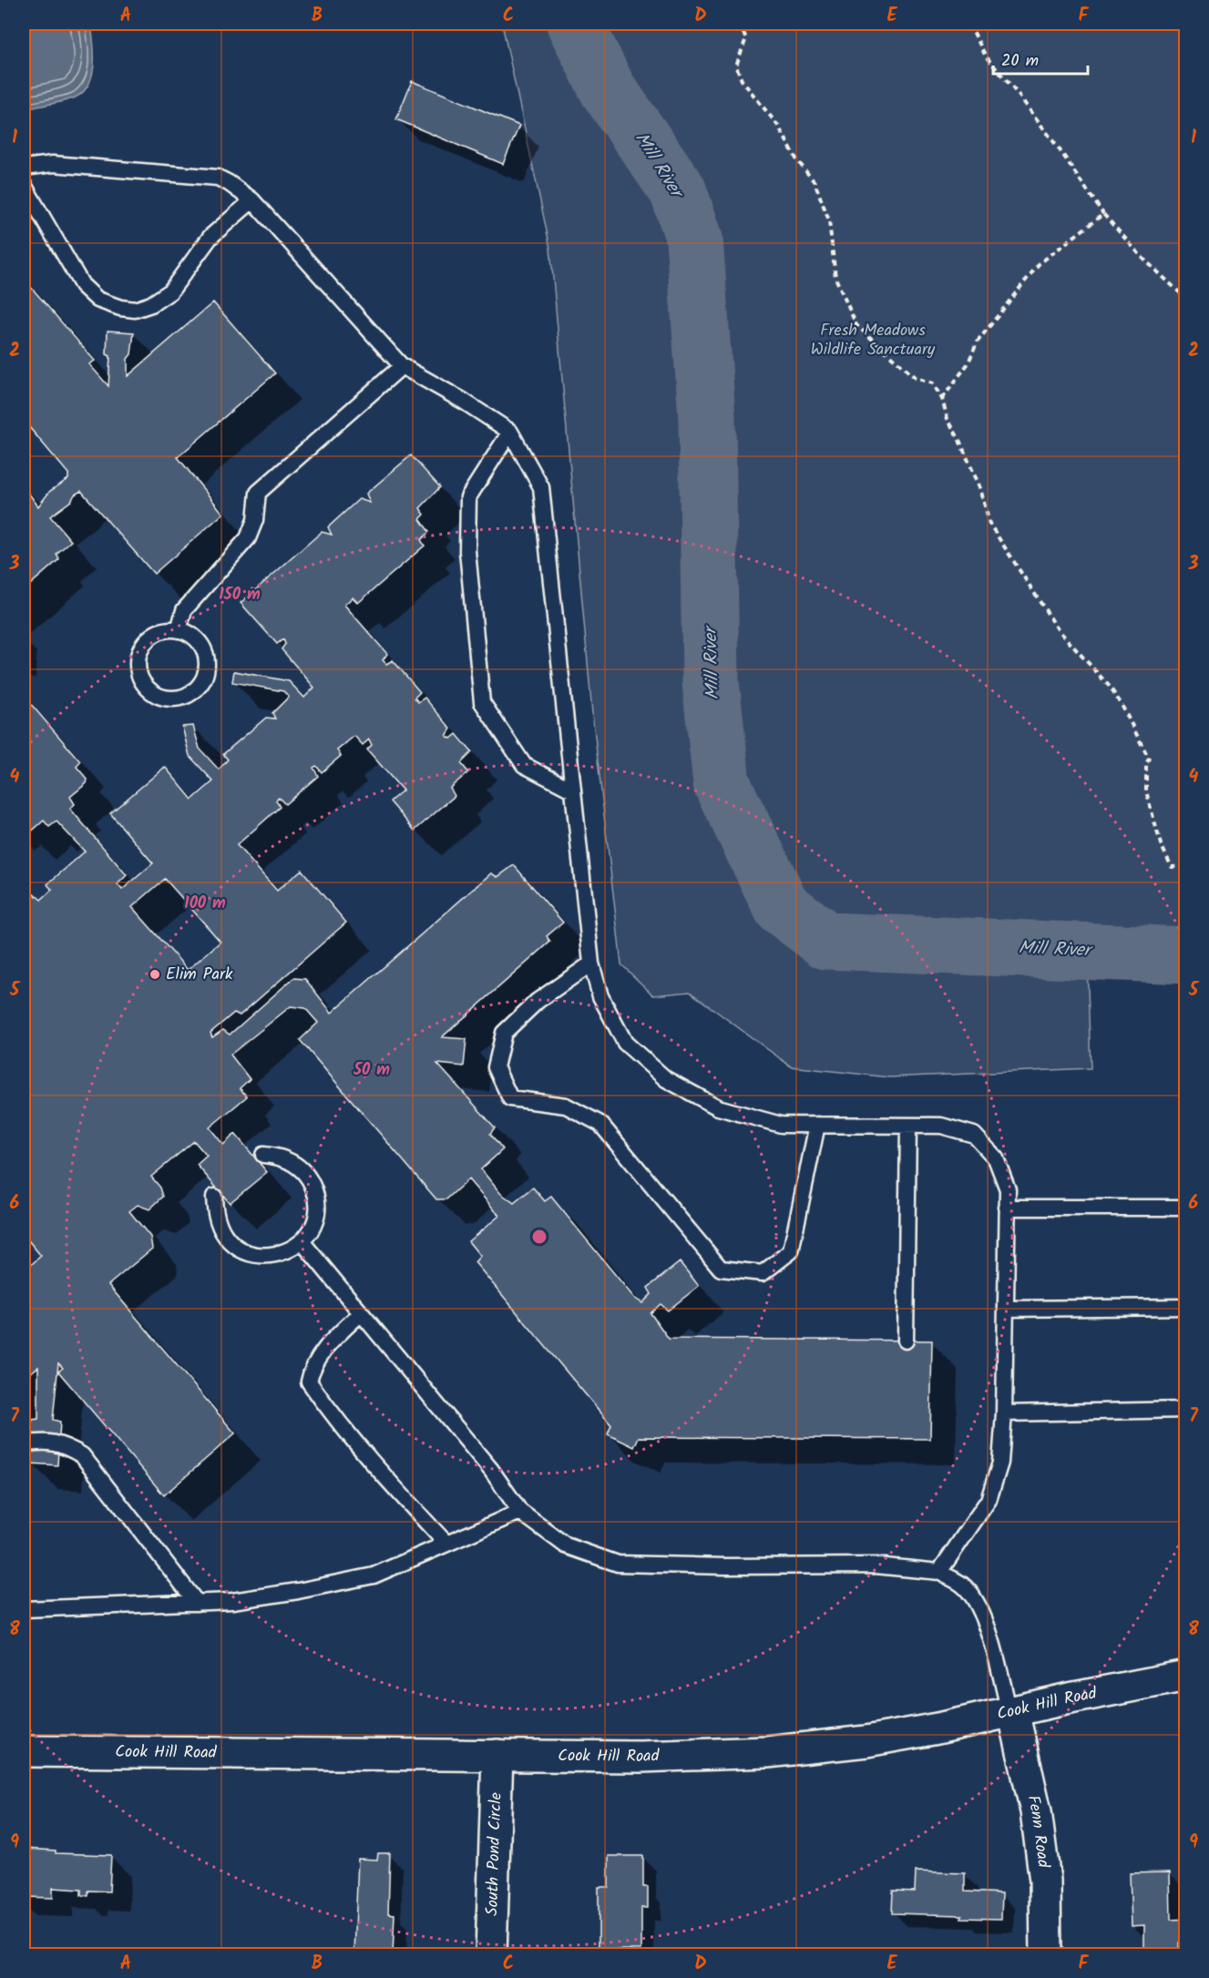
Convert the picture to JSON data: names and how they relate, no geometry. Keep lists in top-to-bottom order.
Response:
{
  "streets": {
    "street": ["Cook Hill Road", "Fenn Road", "South Pond Circle"]
  },
  "crossings": [
    ["Cook Hill Road", "Fenn Road"],
    ["Cook Hill Road", "South Pond Circle"]
  ],
  "water": ["Mill River"],
  "parks": ["Fresh Meadows Wildlife Sanctuary"],
  "places": ["Elim Park"],
  "scale_bar": "20 m",
  "grid": {
    "columns": [
      "A",
      "B",
      "C",
      "D",
      "E",
      "F"
    ],
    "rows": [
      "1",
      "2",
      "3",
      "4",
      "5",
      "6",
      "7",
      "8",
      "9"
    ]
  },
  "rings": ["150 m", "100 m", "50 m"]
}
